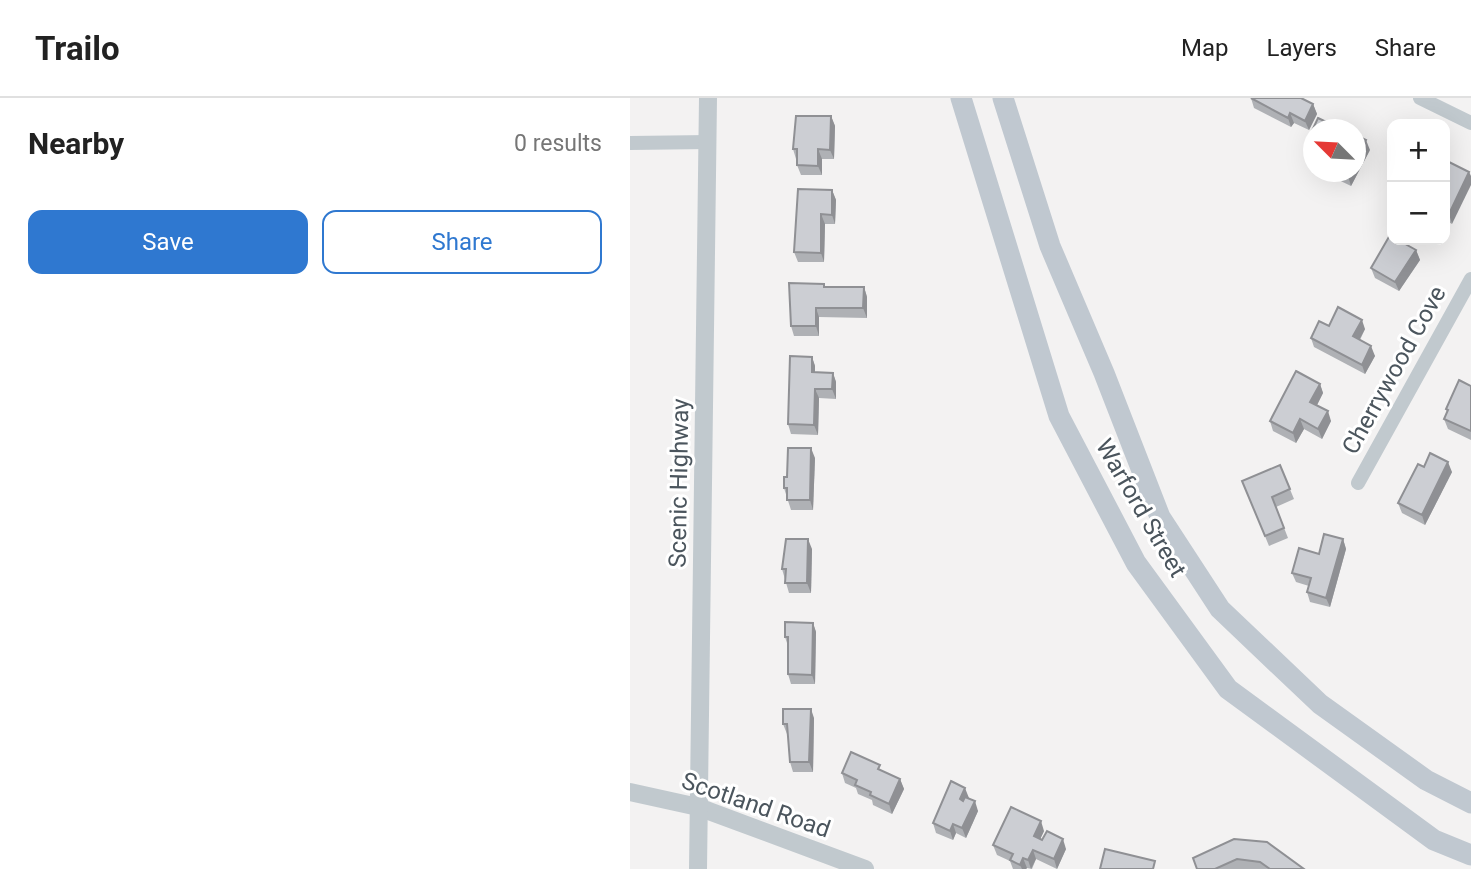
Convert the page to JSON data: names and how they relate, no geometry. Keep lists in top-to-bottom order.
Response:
{
  "streets": {
    "main road": ["Warford Street"],
    "street": ["Cherrywood Cove", "Scenic Highway", "Scotland Road"]
  },
  "crossings": [
    ["Scenic Highway", "Scotland Road"]
  ],
  "north": "top left",
  "page": {
    "header": "Trailo",
    "nav": ["Map", "Layers", "Share"],
    "heading": ["Nearby", "0 results"],
    "map_buttons": ["+", "−"],
    "buttons": ["Save", "Share"]
  }
}
